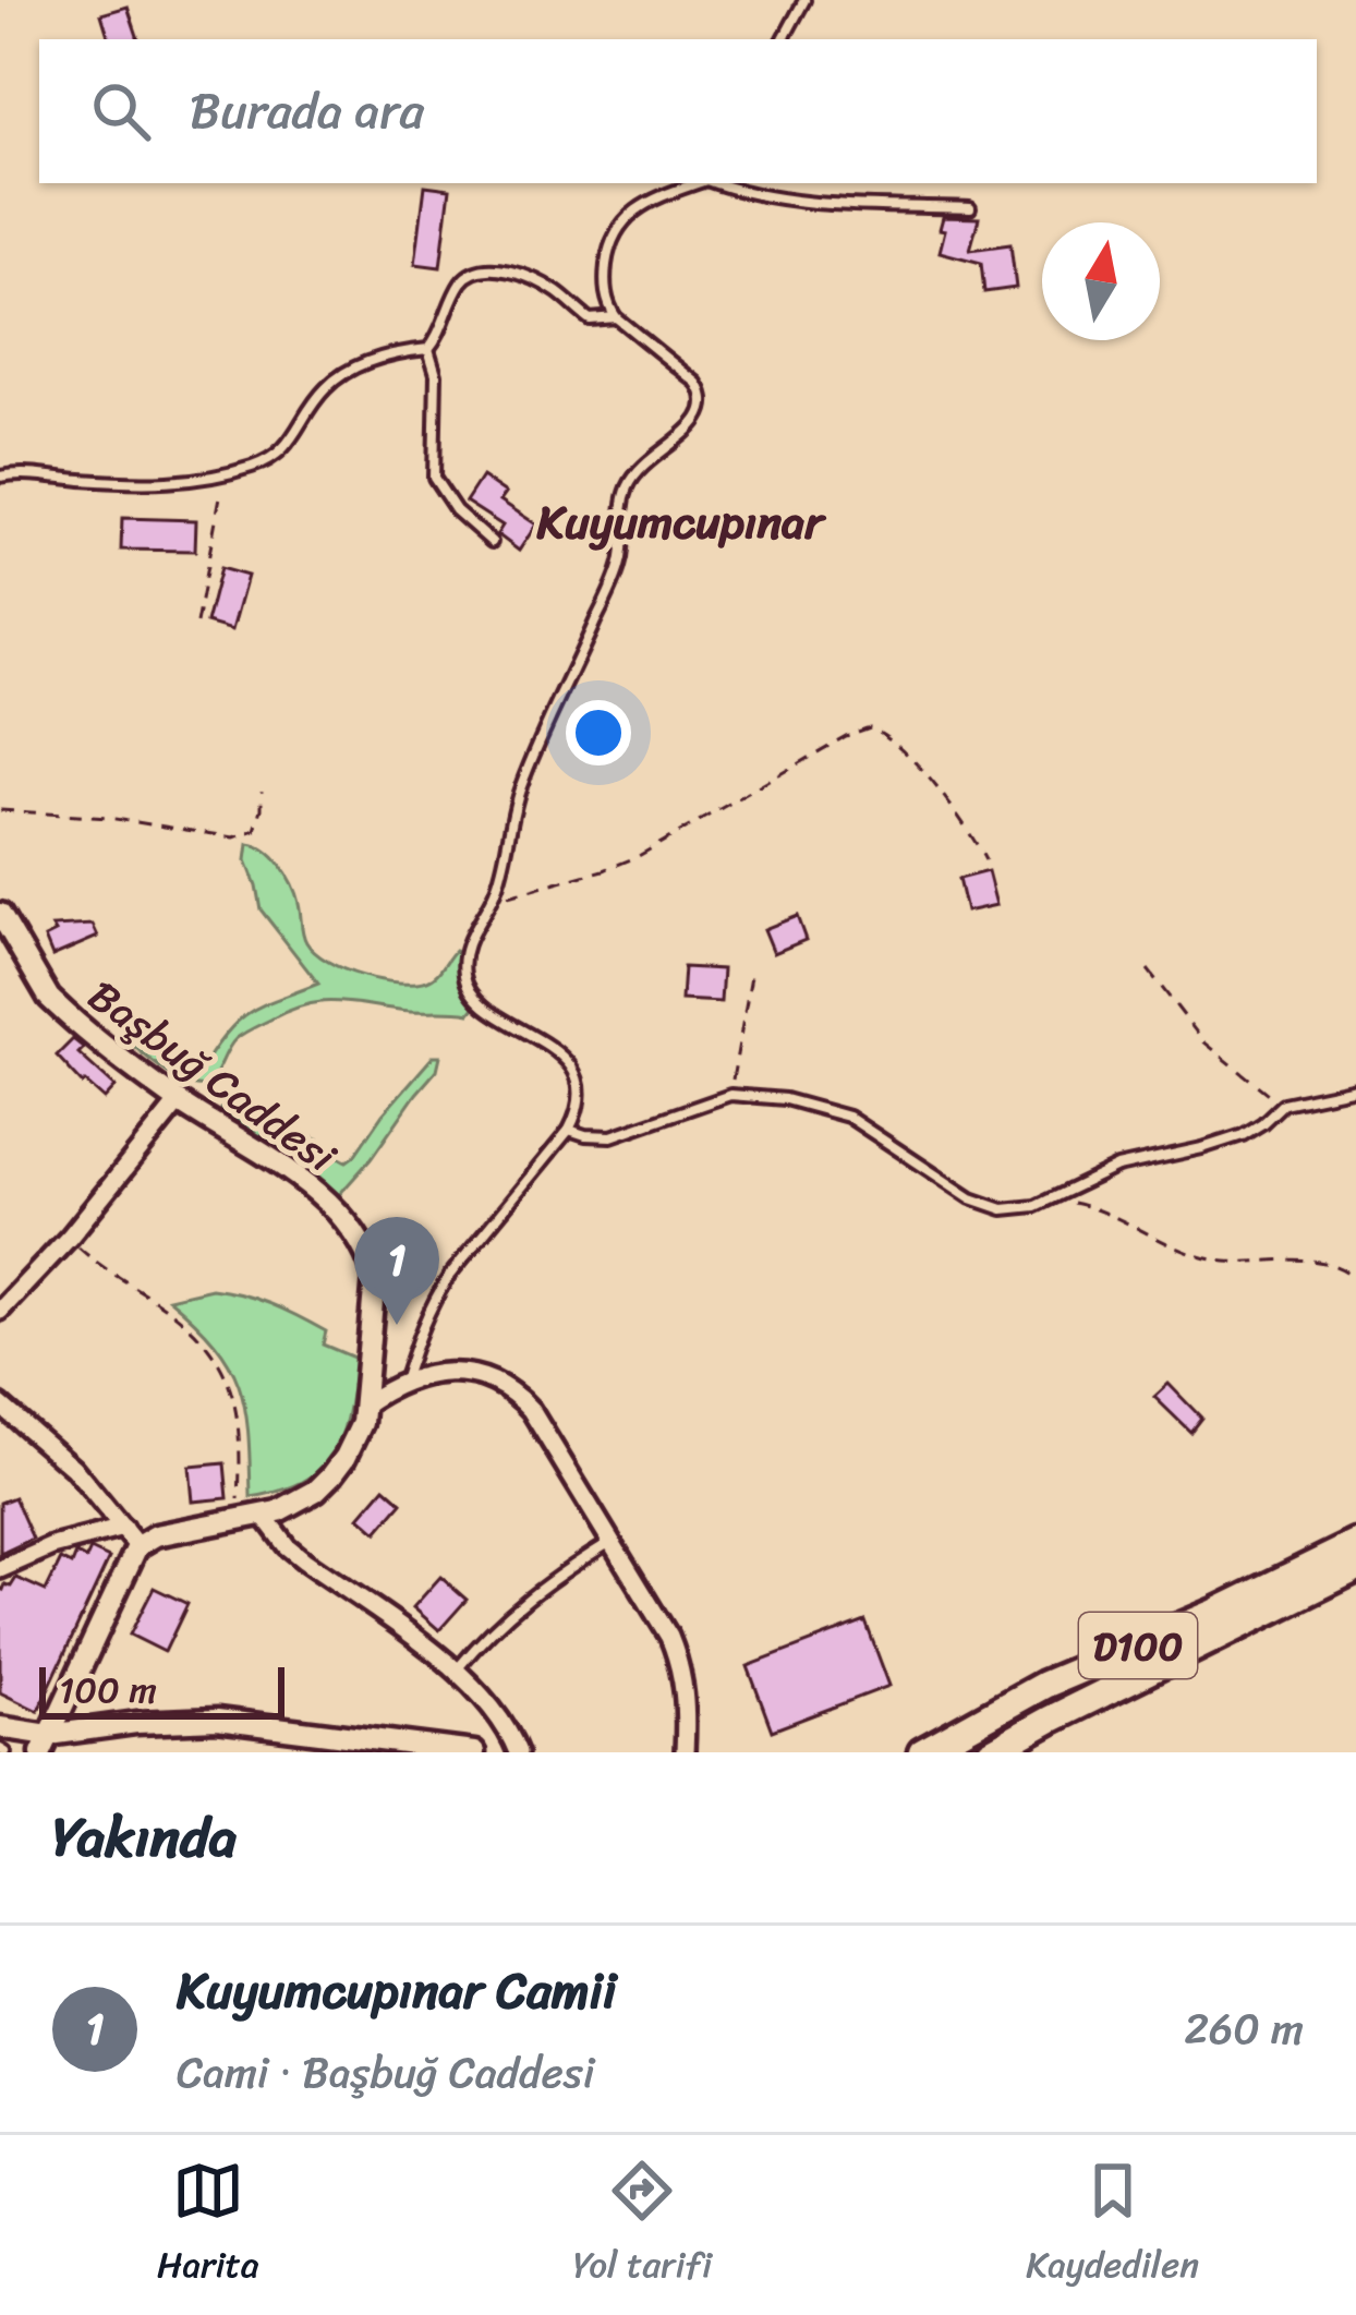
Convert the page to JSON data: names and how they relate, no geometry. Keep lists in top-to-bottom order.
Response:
{
  "streets": {
    "highway": ["D100"],
    "street": ["Başbuğ Caddesi"]
  },
  "districts": ["Kuyumcupınar"],
  "scale_bar": "100 m",
  "north": "top",
  "page": {
    "search": "Burada ara",
    "pins": "1",
    "scale": "100 m",
    "heading": "Yakında",
    "list": [
      {
        "mark": "1",
        "name": "Kuyumcupınar Camii",
        "note": "Cami · Başbuğ Caddesi",
        "value": "260 m"
      }
    ],
    "nav": ["Harita", "Yol tarifi", "Kaydedilen"]
  }
}
